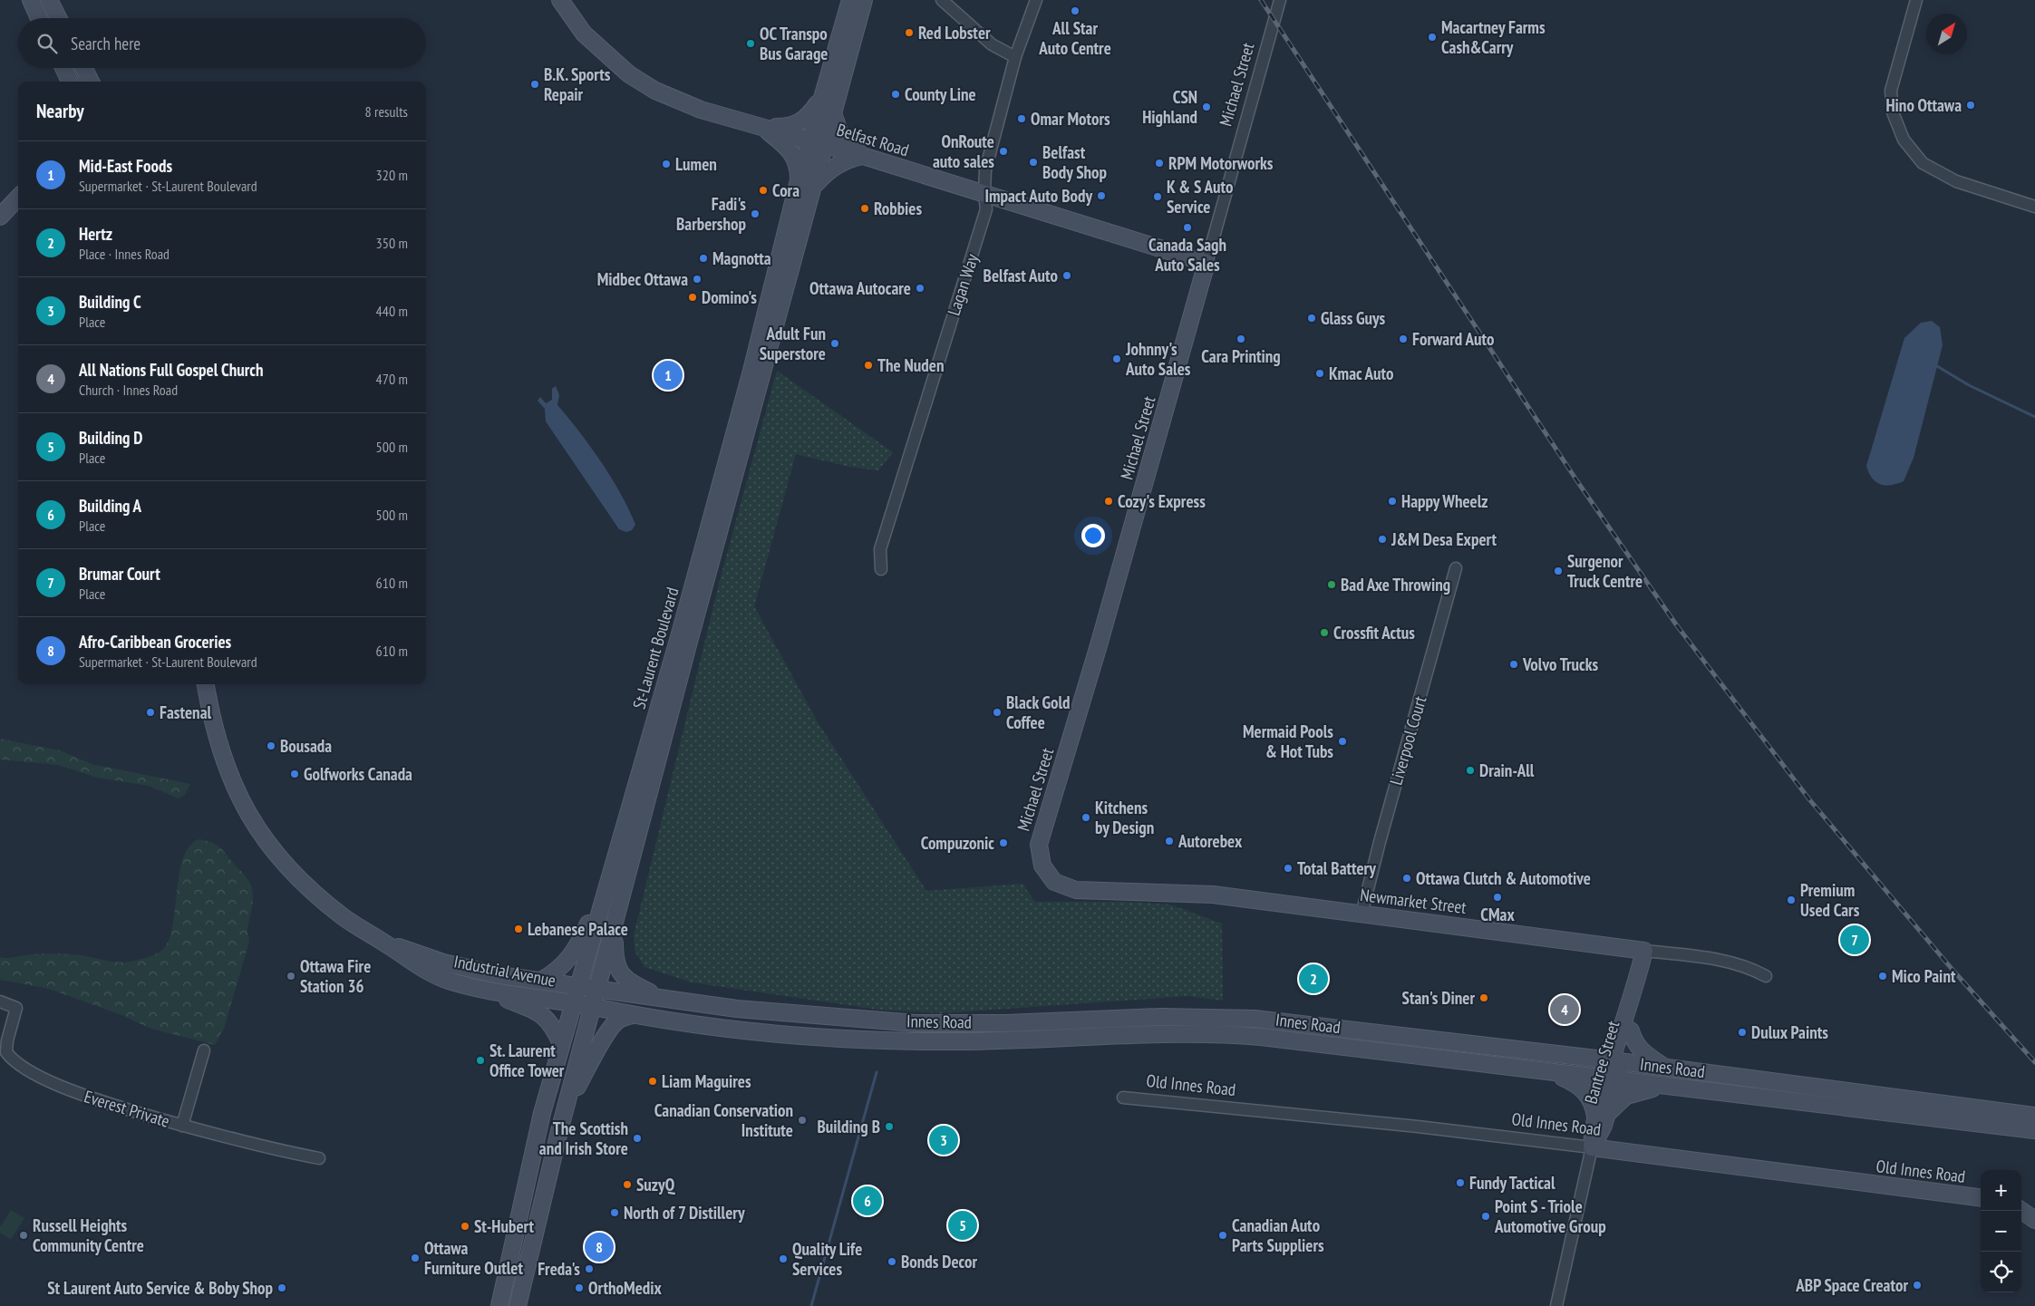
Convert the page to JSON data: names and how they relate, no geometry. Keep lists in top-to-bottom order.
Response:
{
  "streets": {
    "main road": [
      "Michael Street",
      "Belfast Road",
      "St-Laurent Boulevard",
      "Newmarket Street",
      "Industrial Avenue",
      "Innes Road",
      "Bantree Street",
      "Old Innes Road"
    ],
    "street": ["Lagan Way", "Liverpool Court", "Everest Private"]
  },
  "crossings": [
    ["Michael Street", "Belfast Road"],
    ["Michael Street", "Newmarket Street"],
    ["Belfast Road", "Lagan Way"],
    ["Belfast Road", "St-Laurent Boulevard"],
    ["St-Laurent Boulevard", "Industrial Avenue"],
    ["St-Laurent Boulevard", "Innes Road"],
    ["Liverpool Court", "Newmarket Street"],
    ["Newmarket Street", "Bantree Street"],
    ["Industrial Avenue", "Innes Road"],
    ["Innes Road", "Bantree Street"],
    ["Bantree Street", "Old Innes Road"]
  ],
  "places": [
    "All Star Auto Centre",
    "Red Lobster",
    "Macartney Farms Cash&Carry",
    "OC Transpo Bus Garage",
    "B.K. Sports Repair",
    "County Line",
    "Hino Ottawa",
    "CSN Highland",
    "Omar Motors",
    "OnRoute auto sales",
    "Belfast Body Shop",
    "RPM Motorworks",
    "Lumen",
    "Cora",
    "Impact Auto Body",
    "K & S Auto Service",
    "Robbies",
    "Fadi's Barbershop",
    "Canada Sagh Auto Sales",
    "Magnotta",
    "Belfast Auto",
    "Midbec Ottawa",
    "Ottawa Autocare",
    "Domino's",
    "Glass Guys",
    "Cara Printing",
    "Forward Auto",
    "Adult Fun Superstore",
    "Johnny's Auto Sales",
    "The Nuden",
    "Kmac Auto",
    "Cozy's Express",
    "Happy Wheelz",
    "J&M Desa Expert",
    "Surgenor Truck Centre",
    "Bad Axe Throwing",
    "Crossfit Actus",
    "Volvo Trucks",
    "Fastenal",
    "Black Gold Coffee",
    "Mermaid Pools & Hot Tubs",
    "Bousada",
    "Drain-All",
    "Golfworks Canada",
    "Kitchens by Design",
    "Autorebex",
    "Compuzonic",
    "Total Battery",
    "Ottawa Clutch & Automotive",
    "CMax",
    "Premium Used Cars",
    "Lebanese Palace",
    "Ottawa Fire Station 36",
    "Mico Paint",
    "Stan's Diner",
    "Dulux Paints",
    "St. Laurent Office Tower",
    "Liam Maguires",
    "Canadian Conservation Institute",
    "Building B",
    "The Scottish and Irish Store",
    "Fundy Tactical",
    "SuzyQ",
    "North of 7 Distillery",
    "Point S - Triole Automotive Group",
    "St-Hubert",
    "Russell Heights Community Centre",
    "Canadian Auto Parts Suppliers",
    "Ottawa Furniture Outlet",
    "Quality Life Services",
    "Bonds Decor",
    "Freda's",
    "ABP Space Creator",
    "St Laurent Auto Service & Boby Shop",
    "OrthoMedix"
  ],
  "north": "top right",
  "page": {
    "search": "Search here",
    "heading": ["Nearby", "8 results"],
    "list": [
      {
        "mark": "1",
        "name": "Mid-East Foods",
        "note": "Supermarket · St-Laurent Boulevard",
        "value": "320 m"
      },
      {
        "mark": "2",
        "name": "Hertz",
        "note": "Place · Innes Road",
        "value": "350 m"
      },
      {
        "mark": "3",
        "name": "Building C",
        "note": "Place",
        "value": "440 m"
      },
      {
        "mark": "4",
        "name": "All Nations Full Gospel Church",
        "note": "Church · Innes Road",
        "value": "470 m"
      },
      {
        "mark": "5",
        "name": "Building D",
        "note": "Place",
        "value": "500 m"
      },
      {
        "mark": "6",
        "name": "Building A",
        "note": "Place",
        "value": "500 m"
      },
      {
        "mark": "7",
        "name": "Brumar Court",
        "note": "Place",
        "value": "610 m"
      },
      {
        "mark": "8",
        "name": "Afro-Caribbean Groceries",
        "note": "Supermarket · St-Laurent Boulevard",
        "value": "610 m"
      }
    ],
    "pins": [
      "1",
      "7",
      "2",
      "4",
      "3",
      "6",
      "5",
      "8"
    ],
    "map_buttons": ["+", "−"]
  }
}
